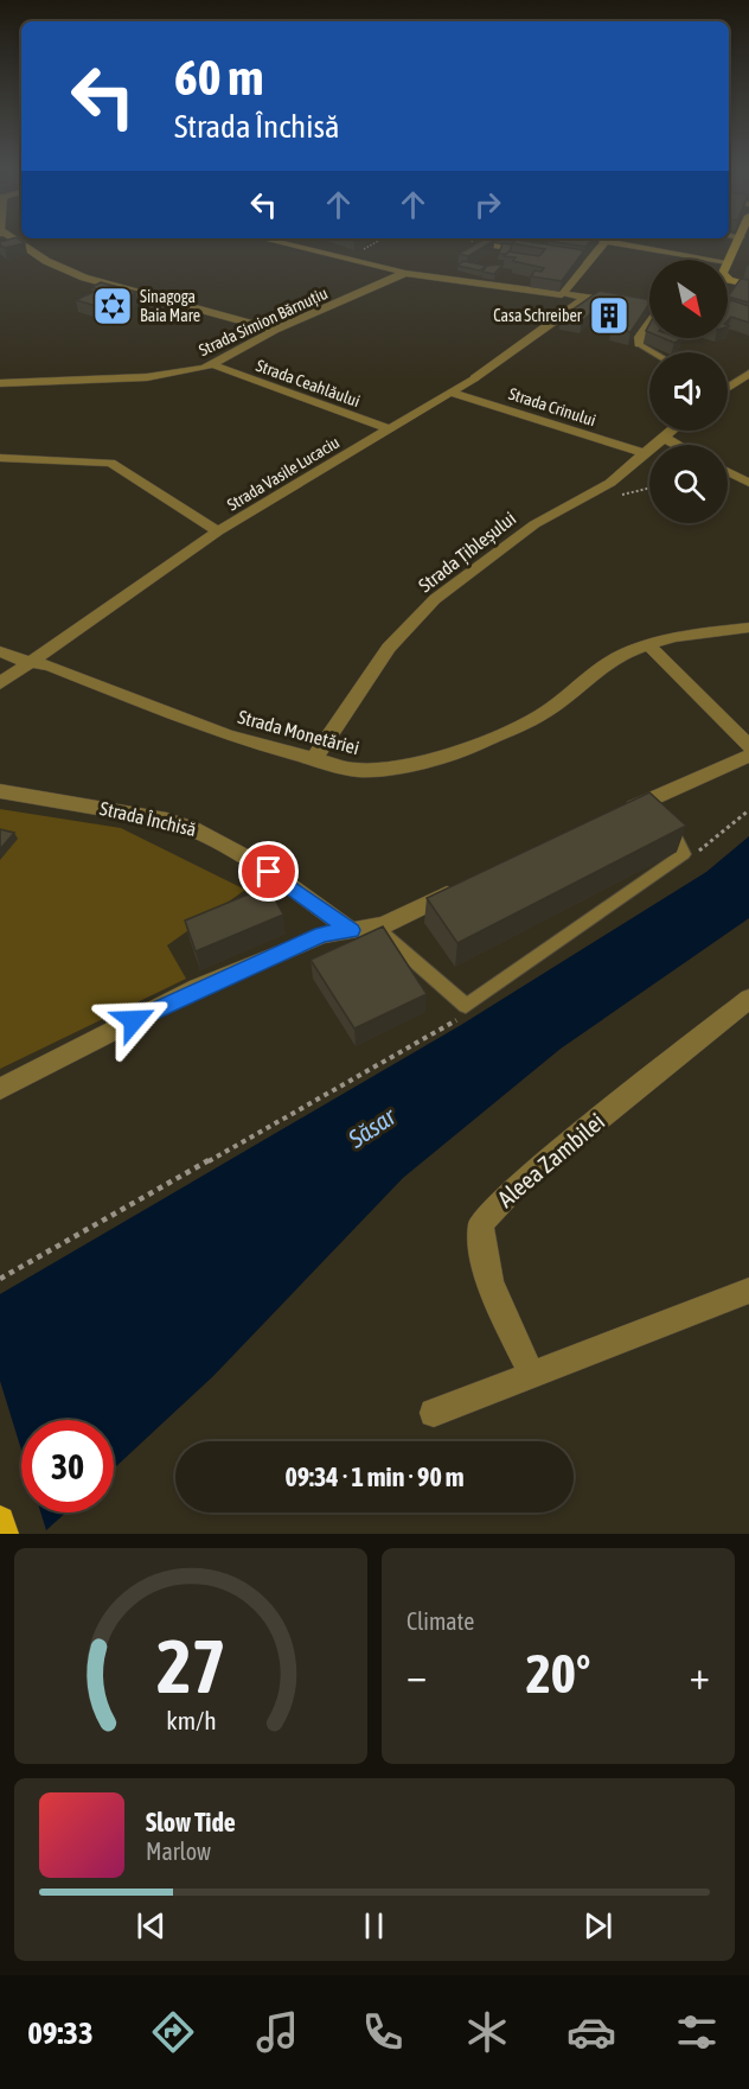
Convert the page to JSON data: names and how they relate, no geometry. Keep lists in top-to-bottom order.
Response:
{
  "streets": {
    "street": [
      "Strada Simion Bărnuțiu",
      "Strada Ceahlăului",
      "Strada Crinului",
      "Strada Vasile Lucaciu",
      "Strada Țibleșului",
      "Strada Monetăriei",
      "Strada Închisă",
      "Aleea Zambilei"
    ]
  },
  "crossings": [
    ["Strada Simion Bărnuțiu", "Strada Ceahlăului"],
    ["Strada Ceahlăului", "Strada Vasile Lucaciu"],
    ["Strada Crinului", "Strada Vasile Lucaciu"],
    ["Strada Crinului", "Strada Țibleșului"],
    ["Strada Vasile Lucaciu", "Strada Monetăriei"],
    ["Strada Țibleșului", "Strada Monetăriei"]
  ],
  "water": ["Săsar"],
  "places": {
    "synagogue": ["Sinagoga Baia Mare"],
    "building": ["Casa Schreiber"]
  },
  "north": "bottom right",
  "page": {
    "turn": ["60 m", "Strada Închisă"],
    "limit": "30",
    "trip": "09:34 · 1 min · 90 m",
    "tile": "Climate",
    "heat": ["−", "20°", "+"],
    "song": ["Slow Tide", "Marlow"],
    "tabs": "09:33",
    "gauge": ["27", "km/h"]
  }
}
